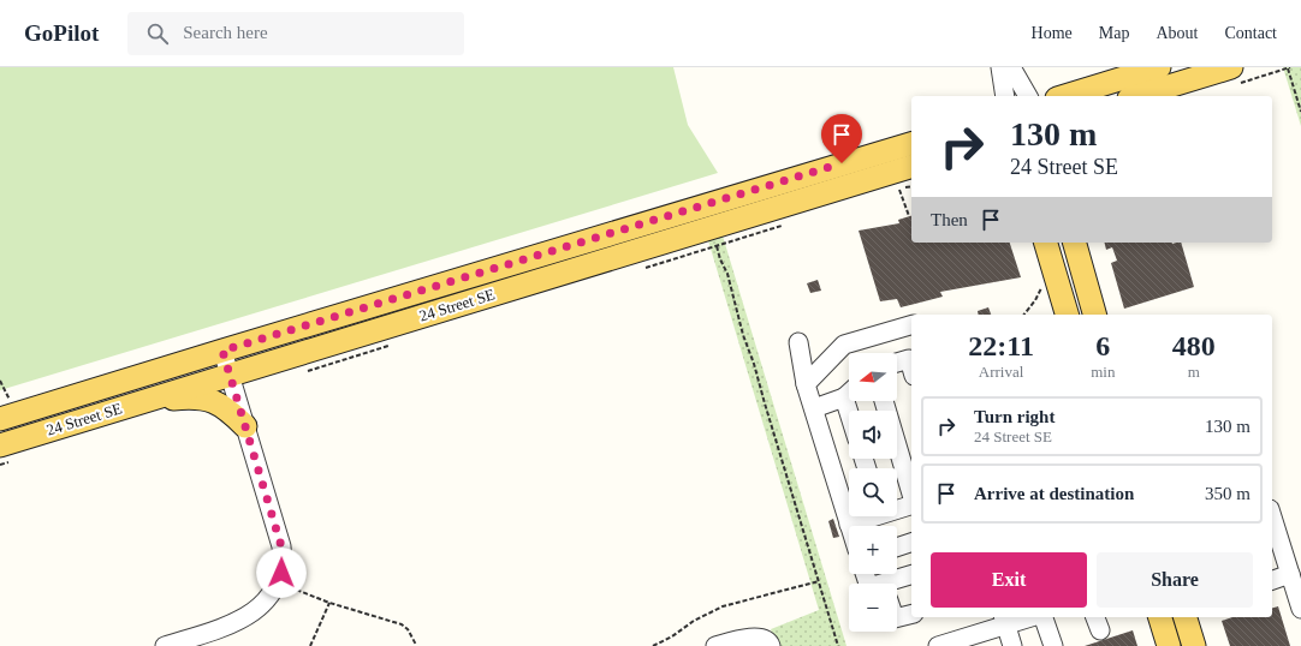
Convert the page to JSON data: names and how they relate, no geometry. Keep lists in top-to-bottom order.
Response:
{
  "streets": {
    "main road": ["24 Street SE"]
  },
  "north": "left",
  "page": {
    "header": "GoPilot",
    "search": "Search here",
    "nav": [
      "Home",
      "Map",
      "About",
      "Contact"
    ],
    "turn": ["130 m", "24 Street SE"],
    "then": "Then",
    "eta": [
      "22:11",
      "Arrival",
      "6",
      "min",
      "480",
      "m"
    ],
    "map_buttons": ["+", "−"],
    "list": [
      {
        "name": "Turn right",
        "note": "24 Street SE",
        "value": "130 m"
      },
      {
        "name": "Arrive at destination",
        "value": "350 m"
      }
    ],
    "buttons": ["Exit", "Share"]
  }
}
